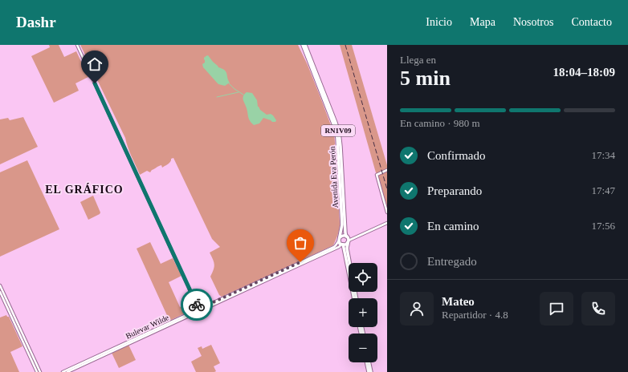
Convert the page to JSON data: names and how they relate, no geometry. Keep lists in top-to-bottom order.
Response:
{
  "streets": {
    "main road": ["RN1V09", "Avenida Eva Perón", "Bulevar Wilde"]
  },
  "crossings": [
    ["Avenida Eva Perón", "Bulevar Wilde"]
  ],
  "districts": ["EL GRÁFICO"],
  "page": {
    "header": "Dashr",
    "nav": [
      "Inicio",
      "Mapa",
      "Nosotros",
      "Contacto"
    ],
    "heading": ["5 min", "Llega en", "18:04–18:09"],
    "panel": ["Mateo", "Repartidor · 4.8"],
    "bar": "En camino · 980 m",
    "list": [
      ["Confirmado", "17:34"],
      ["Preparando", "17:47"],
      ["En camino", "17:56"],
      "Entregado"
    ],
    "map_buttons": ["+", "−"]
  }
}
